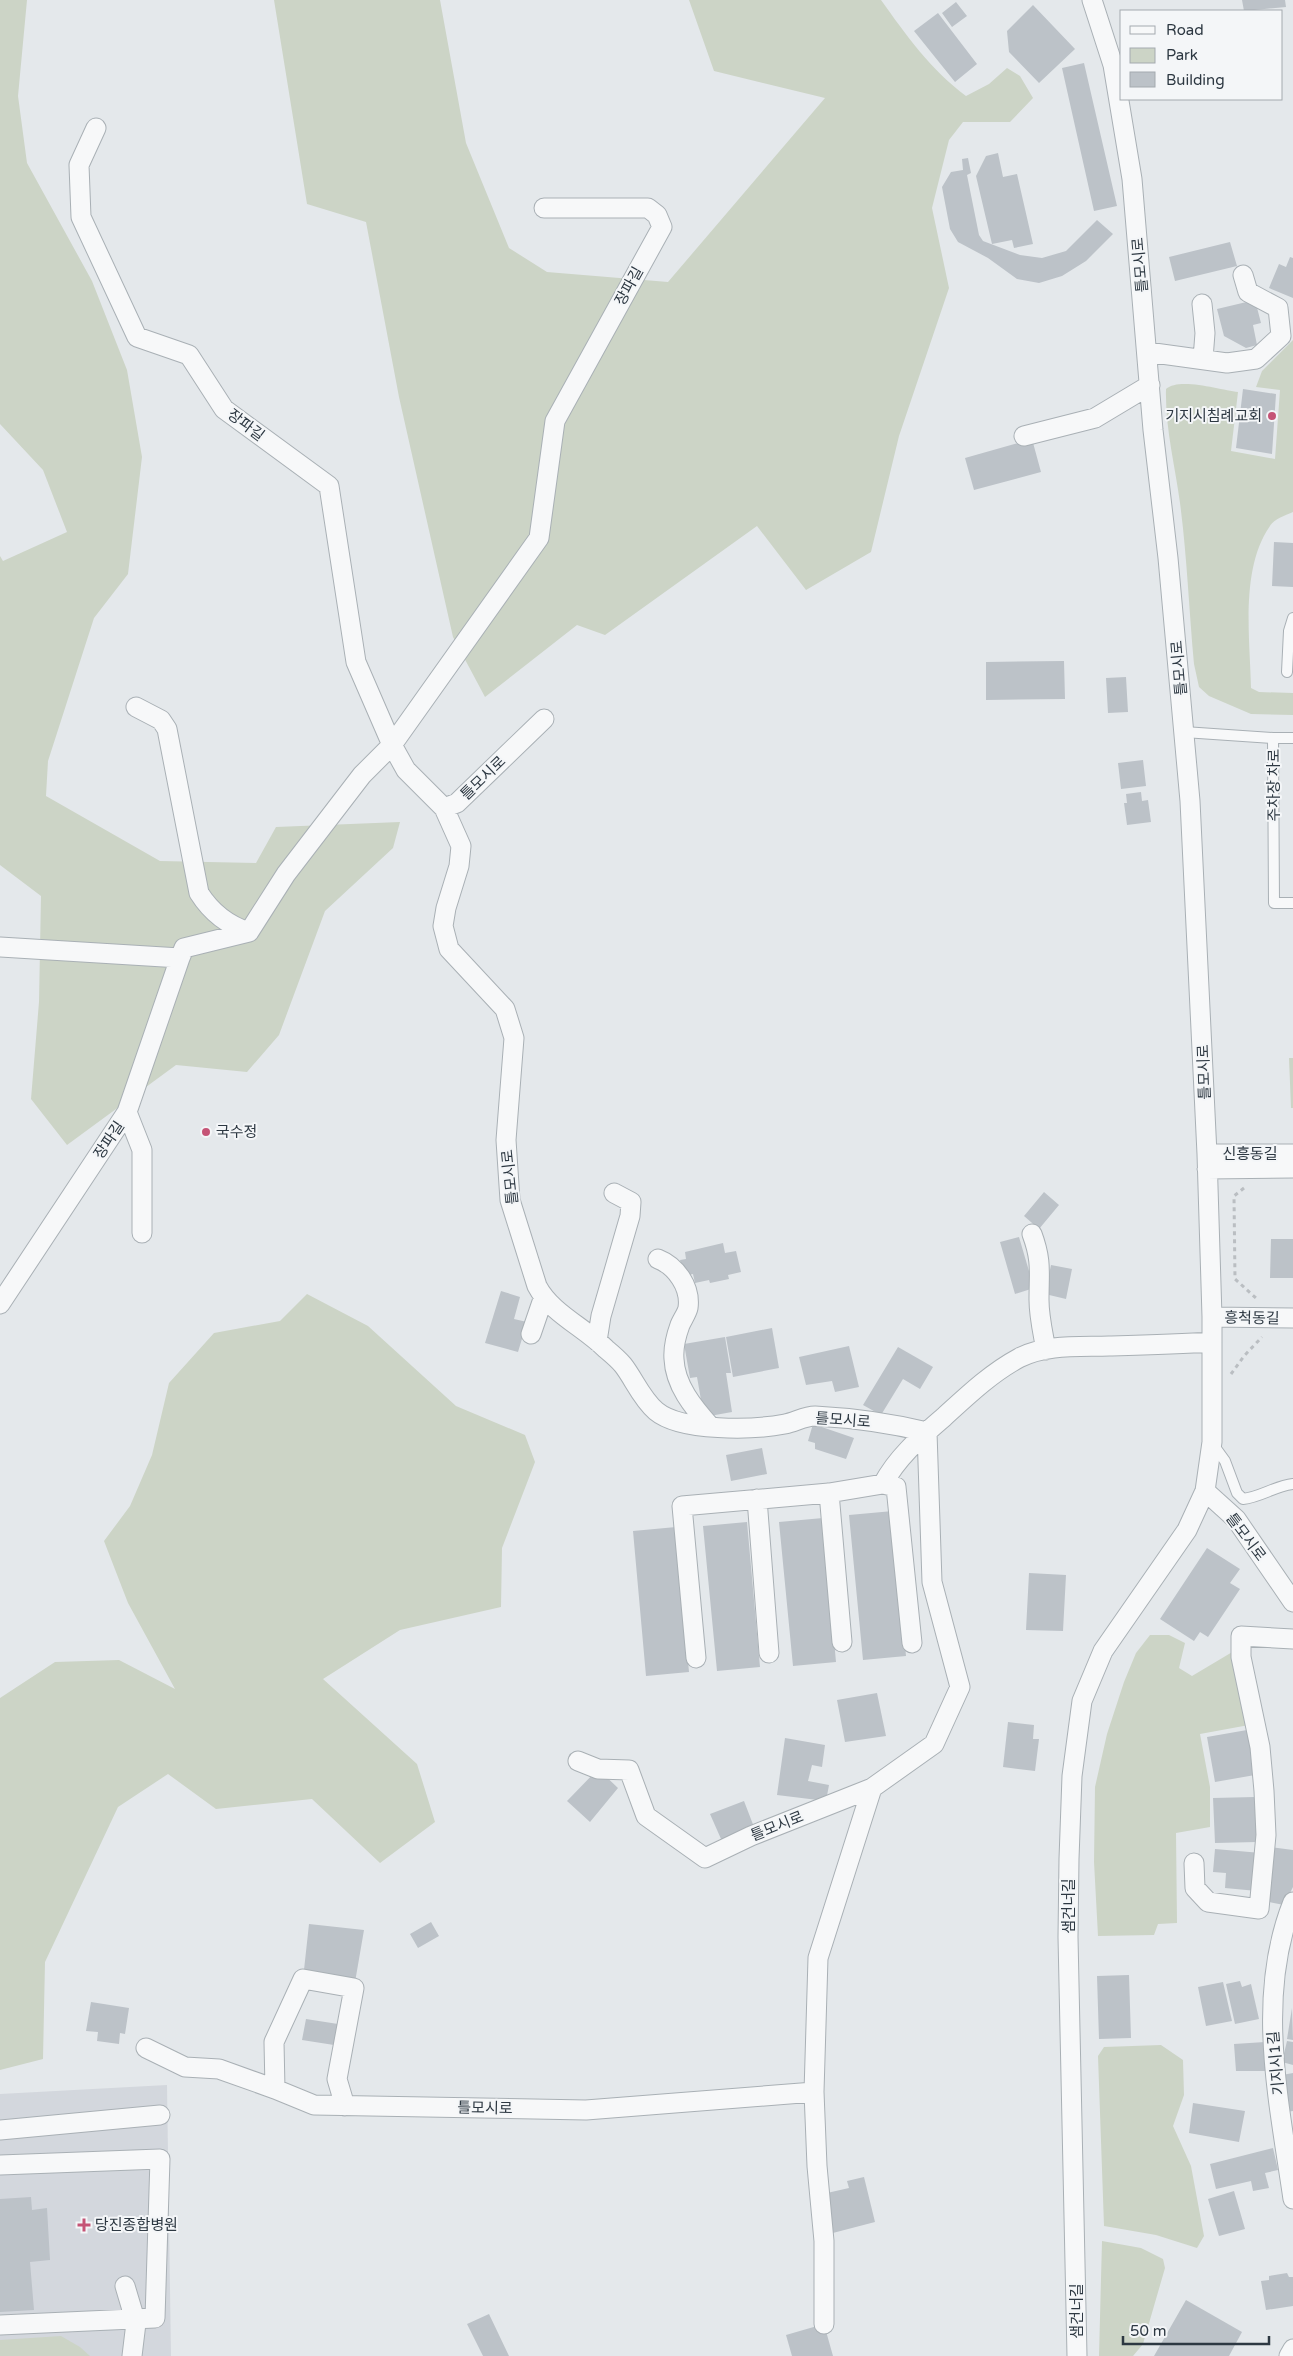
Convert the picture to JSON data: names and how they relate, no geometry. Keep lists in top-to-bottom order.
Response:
{
  "streets": {
    "street": [
      "틀모시로",
      "장파길",
      "신흥동길",
      "흥척동길",
      "샘건너길",
      "기지시1길"
    ],
    "lane": ["주차장 차로"]
  },
  "crossings": [
    ["틀모시로", "주차장 차로"],
    ["틀모시로", "신흥동길"],
    ["틀모시로", "흥척동길"],
    ["틀모시로", "샘건너길"]
  ],
  "places": {
    "other": ["기지시침례교회", "국수정"],
    "health": ["당진종합병원"]
  },
  "legend": ["Road", "Park", "Building"],
  "scale_bar": "50 m"
}
